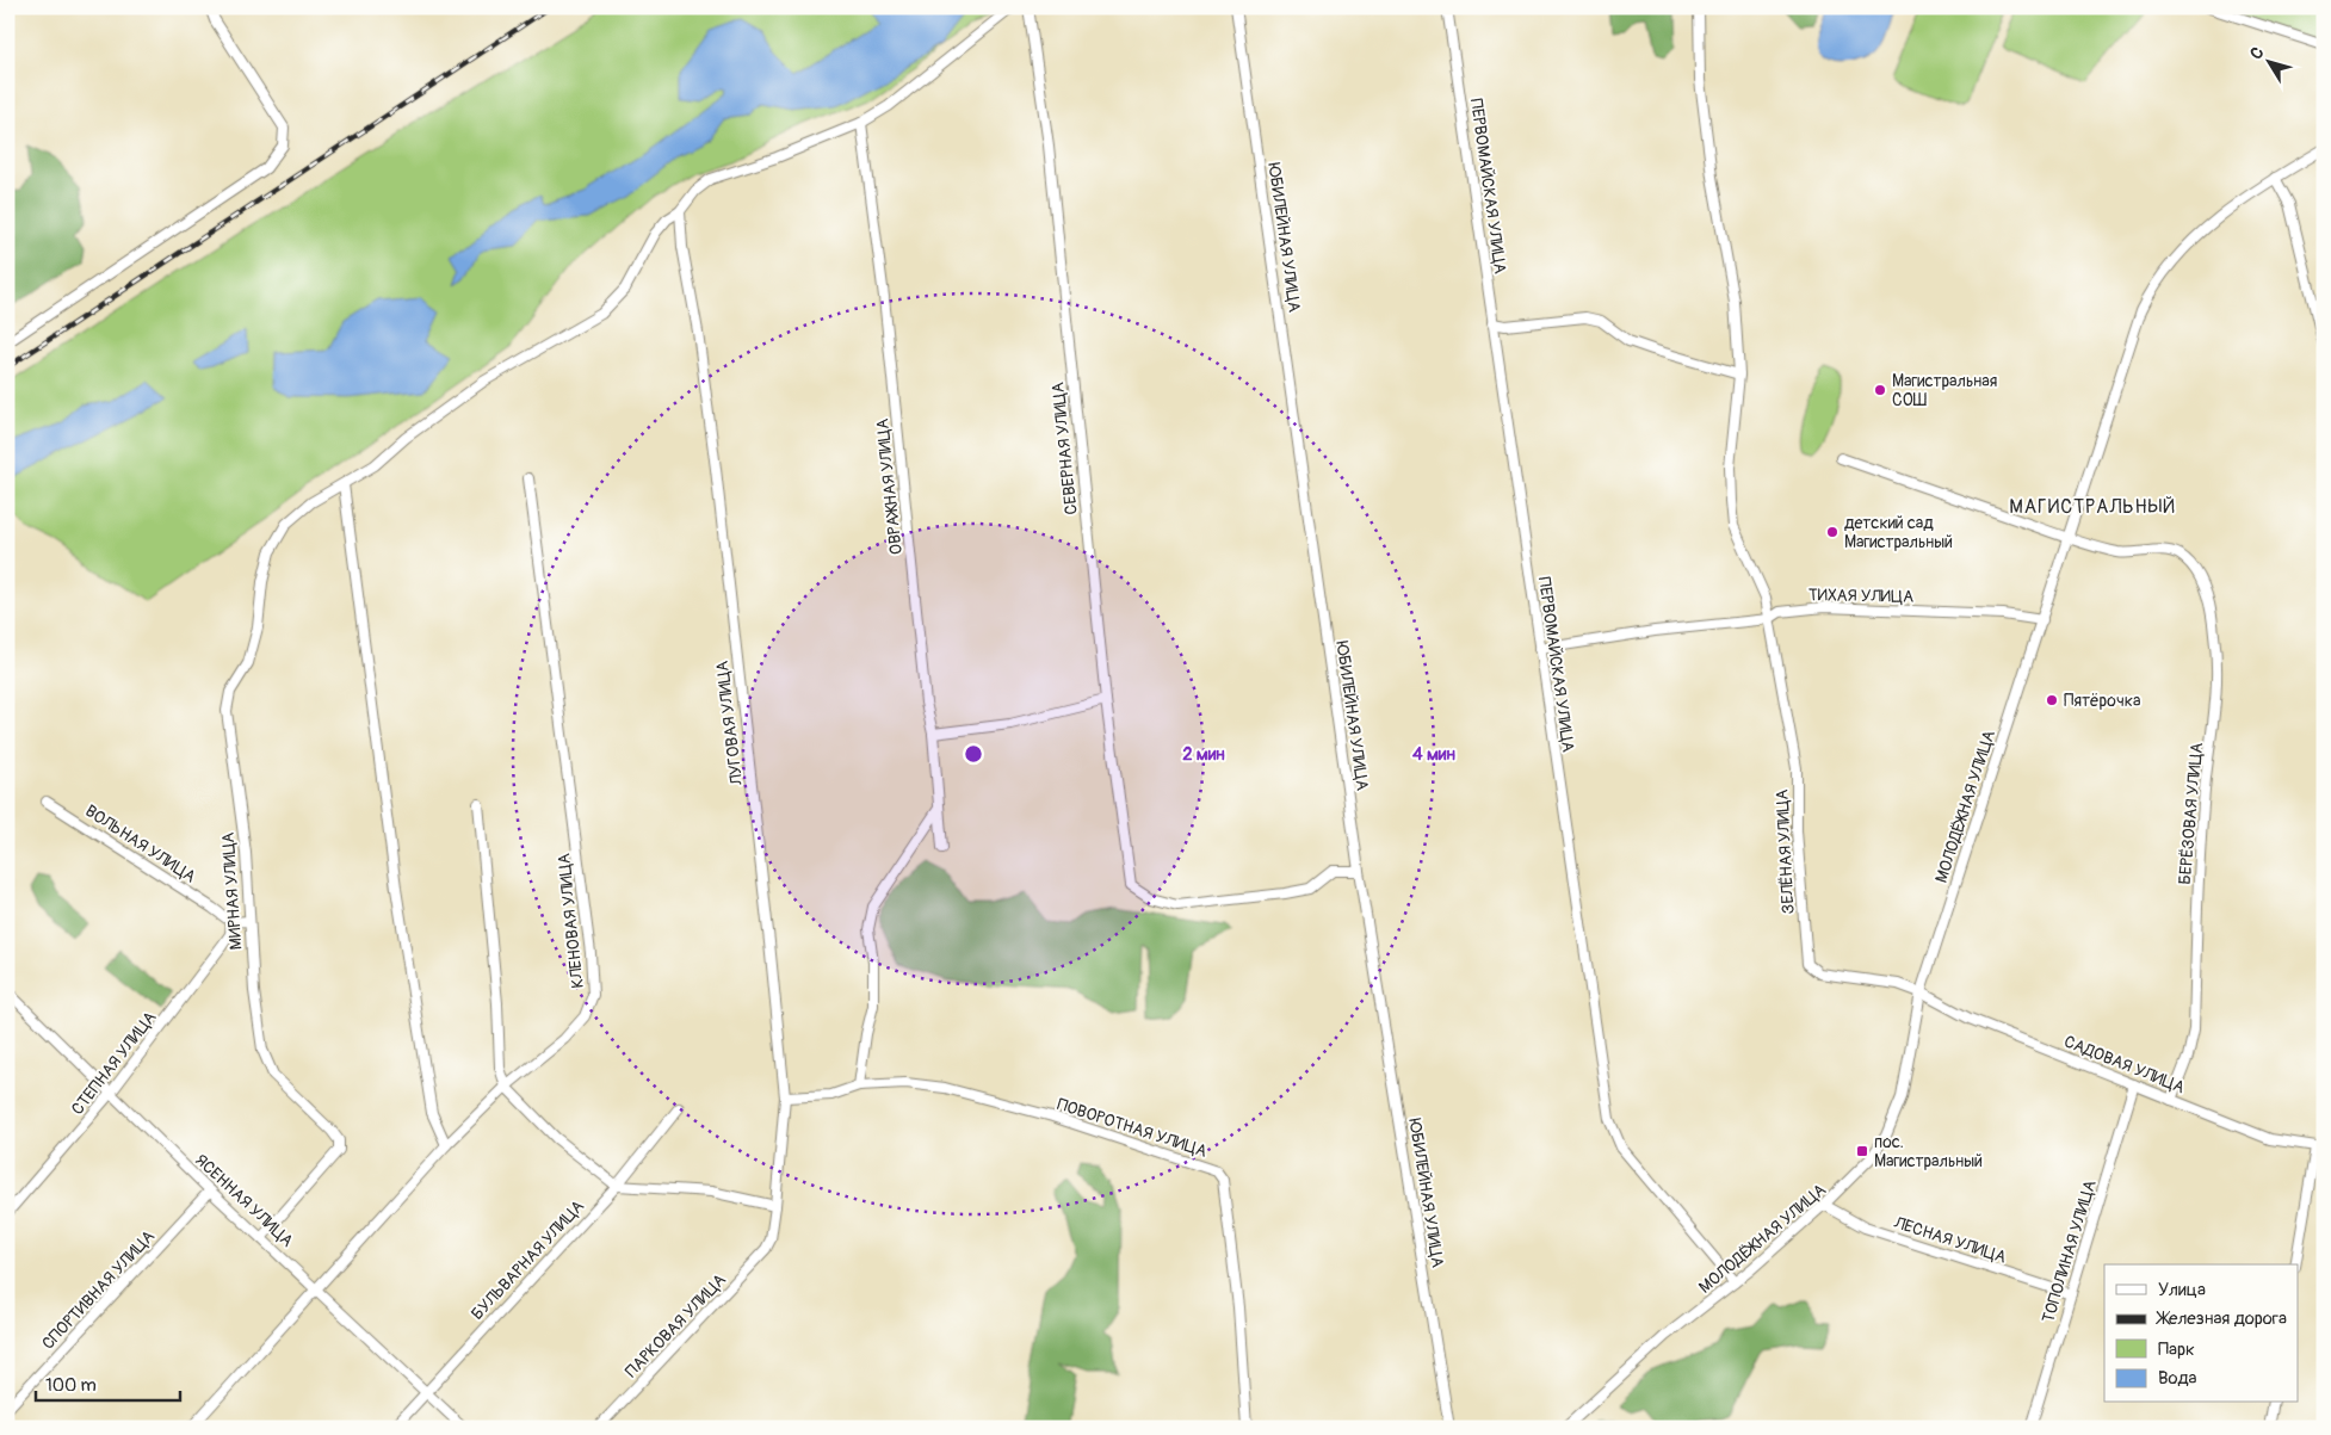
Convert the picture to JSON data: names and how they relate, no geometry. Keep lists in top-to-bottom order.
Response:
{
  "streets": {
    "street": [
      "ПЕРВОМАЙСКАЯ УЛИЦА",
      "ЮБИЛЕЙНАЯ УЛИЦА",
      "СЕВЕРНАЯ УЛИЦА",
      "ОВРАЖНАЯ УЛИЦА",
      "ТИХАЯ УЛИЦА",
      "ЛУГОВАЯ УЛИЦА",
      "МОЛОДЁЖНАЯ УЛИЦА",
      "БЕРЁЗОВАЯ УЛИЦА",
      "ВОЛЬНАЯ УЛИЦА",
      "ЗЕЛЁНАЯ УЛИЦА",
      "МИРНАЯ УЛИЦА",
      "КЛЕНОВАЯ УЛИЦА",
      "СТЕПНАЯ УЛИЦА",
      "САДОВАЯ УЛИЦА",
      "ПОВОРОТНАЯ УЛИЦА",
      "ЯСЕННАЯ УЛИЦА",
      "ЛЕСНАЯ УЛИЦА",
      "ТОПОЛИНАЯ УЛИЦА",
      "БУЛЬВАРНАЯ УЛИЦА",
      "СПОРТИВНАЯ УЛИЦА",
      "ПАРКОВАЯ УЛИЦА"
    ]
  },
  "crossings": [
    ["ПЕРВОМАЙСКАЯ УЛИЦА", "ТИХАЯ УЛИЦА"],
    ["ПЕРВОМАЙСКАЯ УЛИЦА", "МОЛОДЁЖНАЯ УЛИЦА"],
    ["ЮБИЛЕЙНАЯ УЛИЦА", "СЕВЕРНАЯ УЛИЦА"],
    ["ТИХАЯ УЛИЦА", "МОЛОДЁЖНАЯ УЛИЦА"],
    ["ТИХАЯ УЛИЦА", "ЗЕЛЁНАЯ УЛИЦА"],
    ["ЛУГОВАЯ УЛИЦА", "ПОВОРОТНАЯ УЛИЦА"],
    ["ЛУГОВАЯ УЛИЦА", "ПАРКОВАЯ УЛИЦА"],
    ["МОЛОДЁЖНАЯ УЛИЦА", "БЕРЁЗОВАЯ УЛИЦА"],
    ["МОЛОДЁЖНАЯ УЛИЦА", "ЗЕЛЁНАЯ УЛИЦА"],
    ["МОЛОДЁЖНАЯ УЛИЦА", "САДОВАЯ УЛИЦА"],
    ["МОЛОДЁЖНАЯ УЛИЦА", "ЛЕСНАЯ УЛИЦА"],
    ["БЕРЁЗОВАЯ УЛИЦА", "САДОВАЯ УЛИЦА"],
    ["ВОЛЬНАЯ УЛИЦА", "СТЕПНАЯ УЛИЦА"],
    ["ЗЕЛЁНАЯ УЛИЦА", "САДОВАЯ УЛИЦА"],
    ["МИРНАЯ УЛИЦА", "ЯСЕННАЯ УЛИЦА"],
    ["КЛЕНОВАЯ УЛИЦА", "ЯСЕННАЯ УЛИЦА"],
    ["СТЕПНАЯ УЛИЦА", "ЯСЕННАЯ УЛИЦА"],
    ["САДОВАЯ УЛИЦА", "ТОПОЛИНАЯ УЛИЦА"],
    ["ЯСЕННАЯ УЛИЦА", "БУЛЬВАРНАЯ УЛИЦА"],
    ["ЯСЕННАЯ УЛИЦА", "СПОРТИВНАЯ УЛИЦА"],
    ["ЛЕСНАЯ УЛИЦА", "ТОПОЛИНАЯ УЛИЦА"]
  ],
  "districts": ["МАГИСТРАЛЬНЫЙ"],
  "places": {
    "other": ["Магистральная СОШ", "детский сад Магистральный", "Пятёрочка"],
    "transit": ["пос. Магистральный"]
  },
  "legend": [
    "Улица",
    "Железная дорога",
    "Парк",
    "Вода"
  ],
  "scale_bar": "100 m",
  "north": "top left",
  "rings": ["2 мин", "4 мин"]
}
